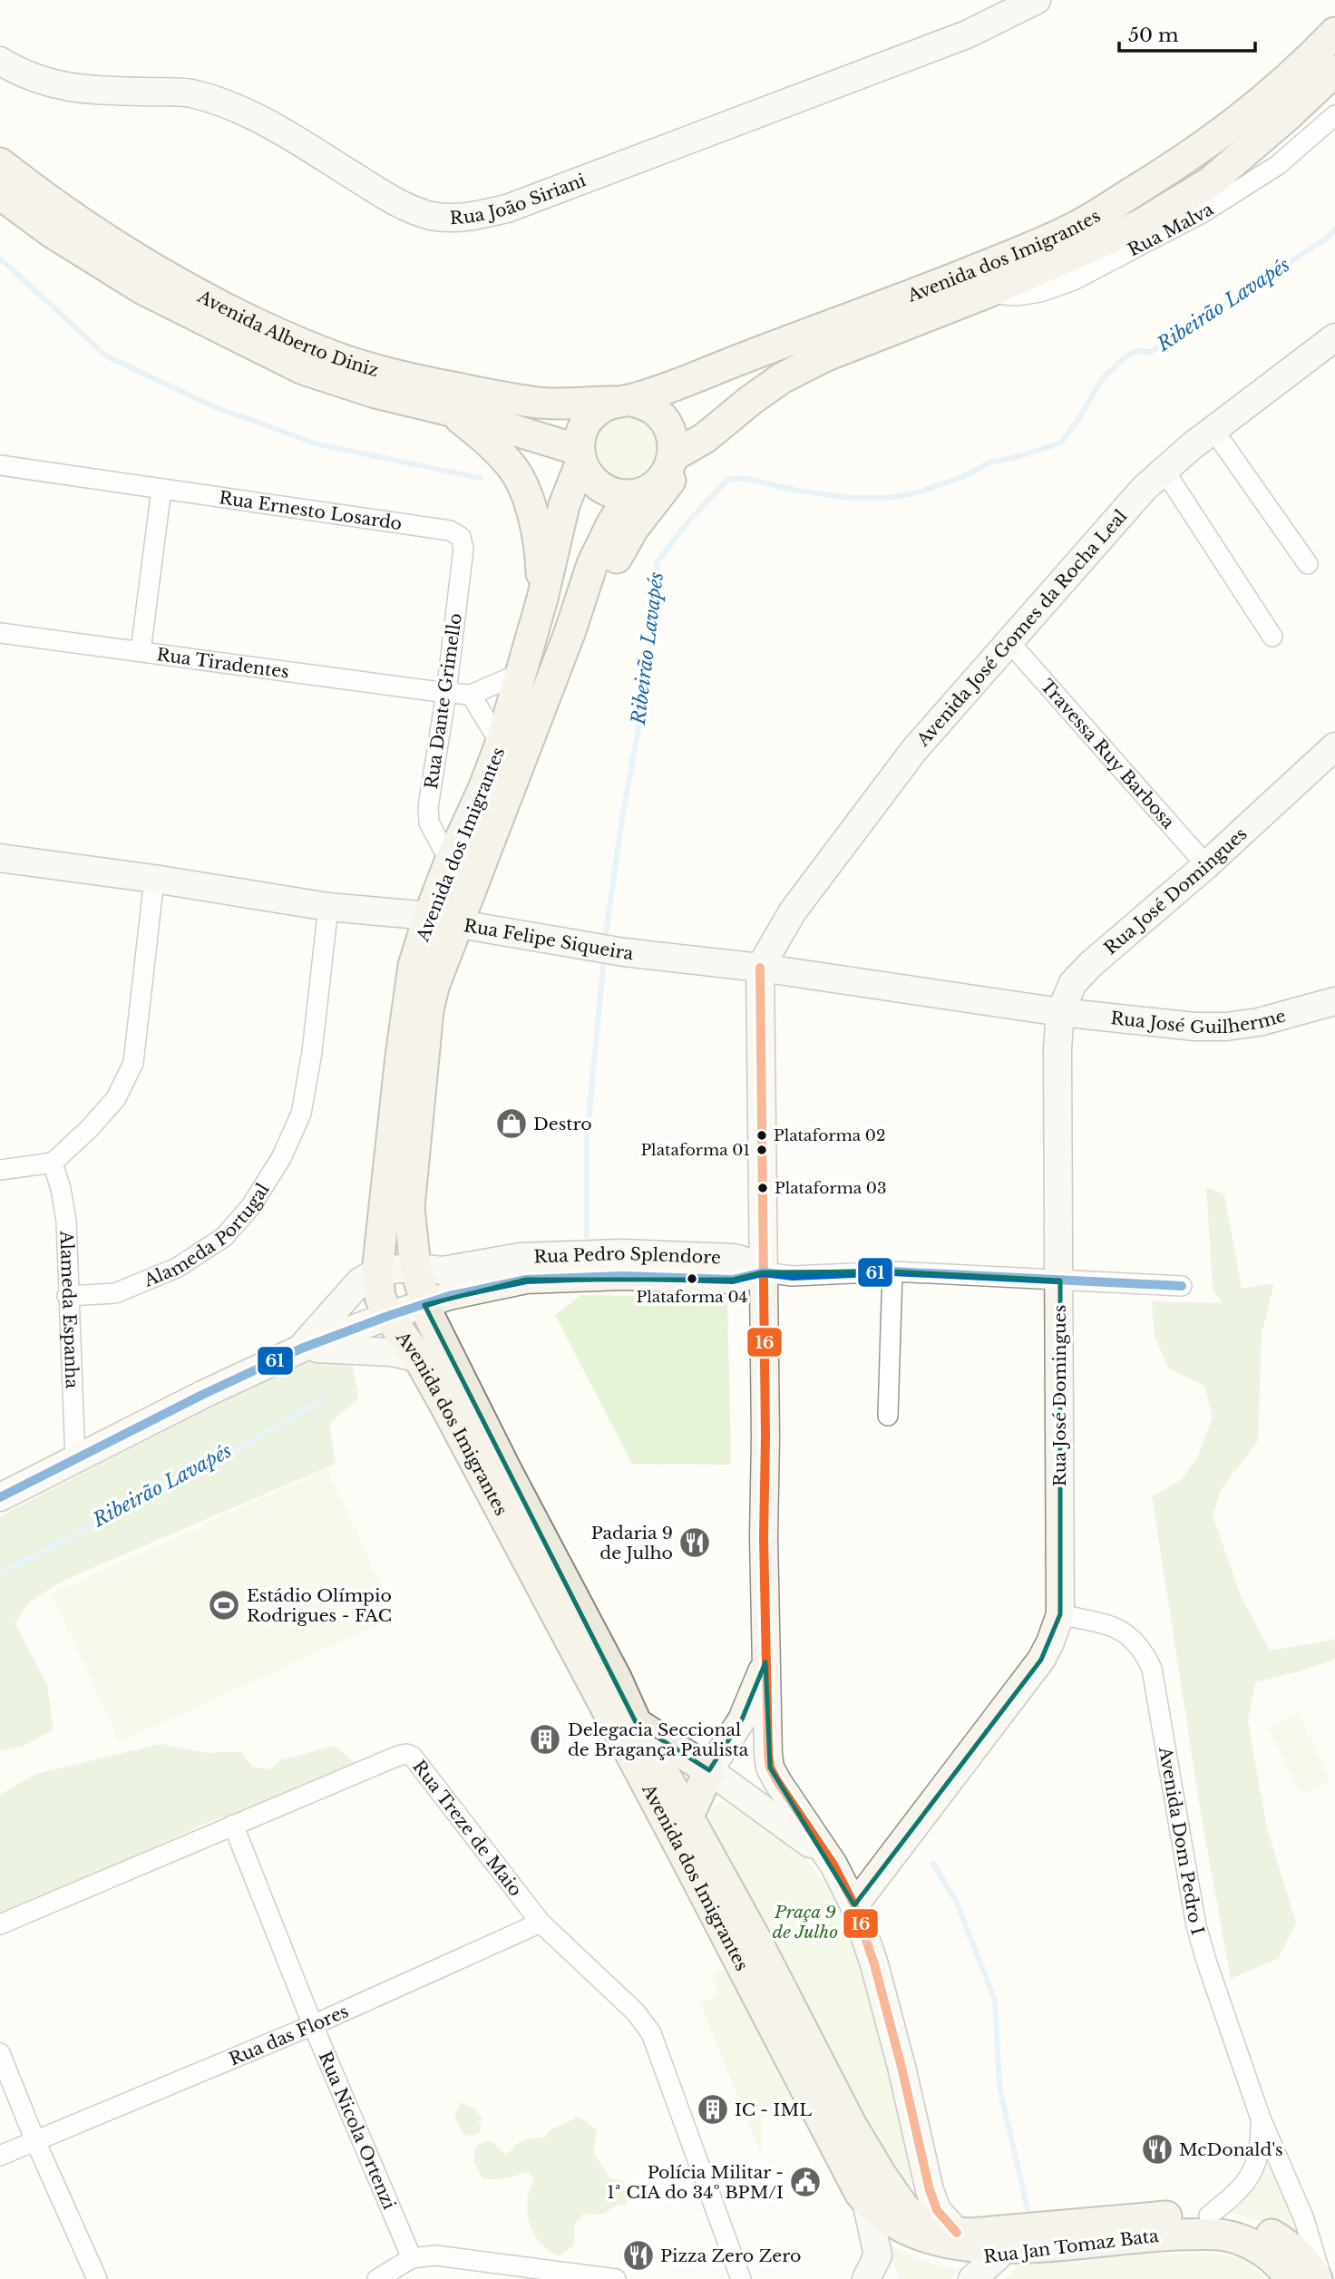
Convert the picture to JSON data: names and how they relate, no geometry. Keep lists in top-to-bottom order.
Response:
{
  "streets": {
    "main road": ["Avenida dos Imigrantes", "Avenida Alberto Diniz", "Rua Jan Tomaz Bata"],
    "street": [
      "Rua João Siriani",
      "Rua Malva",
      "Rua Ernesto Losardo",
      "Avenida José Gomes da Rocha Leal",
      "Rua Tiradentes",
      "Rua Dante Grimello",
      "Travessa Ruy Barbosa",
      "Rua José Domingues",
      "Rua Felipe Siqueira",
      "Rua José Guilherme",
      "Alameda Portugal",
      "Rua Pedro Splendore",
      "Alameda Espanha",
      "Rua Treze de Maio",
      "Avenida Dom Pedro I",
      "Rua das Flores",
      "Rua Nicola Ortenzi"
    ]
  },
  "crossings": [
    ["Rua Malva", "Avenida dos Imigrantes"],
    ["Avenida dos Imigrantes", "Avenida Alberto Diniz"],
    ["Avenida dos Imigrantes", "Rua Dante Grimello"],
    ["Avenida dos Imigrantes", "Rua Felipe Siqueira"],
    ["Avenida dos Imigrantes", "Rua Pedro Splendore"],
    ["Avenida dos Imigrantes", "Rua Jan Tomaz Bata"],
    ["Rua Ernesto Losardo", "Rua Dante Grimello"],
    ["Avenida José Gomes da Rocha Leal", "Travessa Ruy Barbosa"],
    ["Avenida José Gomes da Rocha Leal", "Rua Felipe Siqueira"],
    ["Rua Tiradentes", "Rua Dante Grimello"],
    ["Travessa Ruy Barbosa", "Rua José Domingues"],
    ["Rua José Domingues", "Rua Felipe Siqueira"],
    ["Rua José Domingues", "Rua José Guilherme"],
    ["Rua José Domingues", "Avenida Dom Pedro I"],
    ["Rua Felipe Siqueira", "Rua José Guilherme"],
    ["Rua Felipe Siqueira", "Alameda Portugal"],
    ["Alameda Portugal", "Alameda Espanha"],
    ["Rua Pedro Splendore", "Alameda Espanha"],
    ["Rua Treze de Maio", "Rua das Flores"],
    ["Rua Treze de Maio", "Rua Nicola Ortenzi"],
    ["Rua das Flores", "Rua Nicola Ortenzi"]
  ],
  "water": ["Ribeirão Lavapés"],
  "parks": ["Praça 9 de Julho"],
  "places": {
    "shop": ["Destro"],
    "other": [
      "Plataforma 02",
      "Plataforma 01",
      "Plataforma 03",
      "Plataforma 04"
    ],
    "restaurant": ["Padaria 9 de Julho", "McDonald's", "Pizza Zero Zero"],
    "sports": ["Estádio Olímpio Rodrigues - FAC"],
    "building": ["Delegacia Seccional de Bragança Paulista", "IC - IML"],
    "public building": ["Polícia Militar - 1ª CIA do 34º BPM/I"]
  },
  "lines": ["transit line 16", "transit line 61"],
  "scale_bar": "50 m"
}
